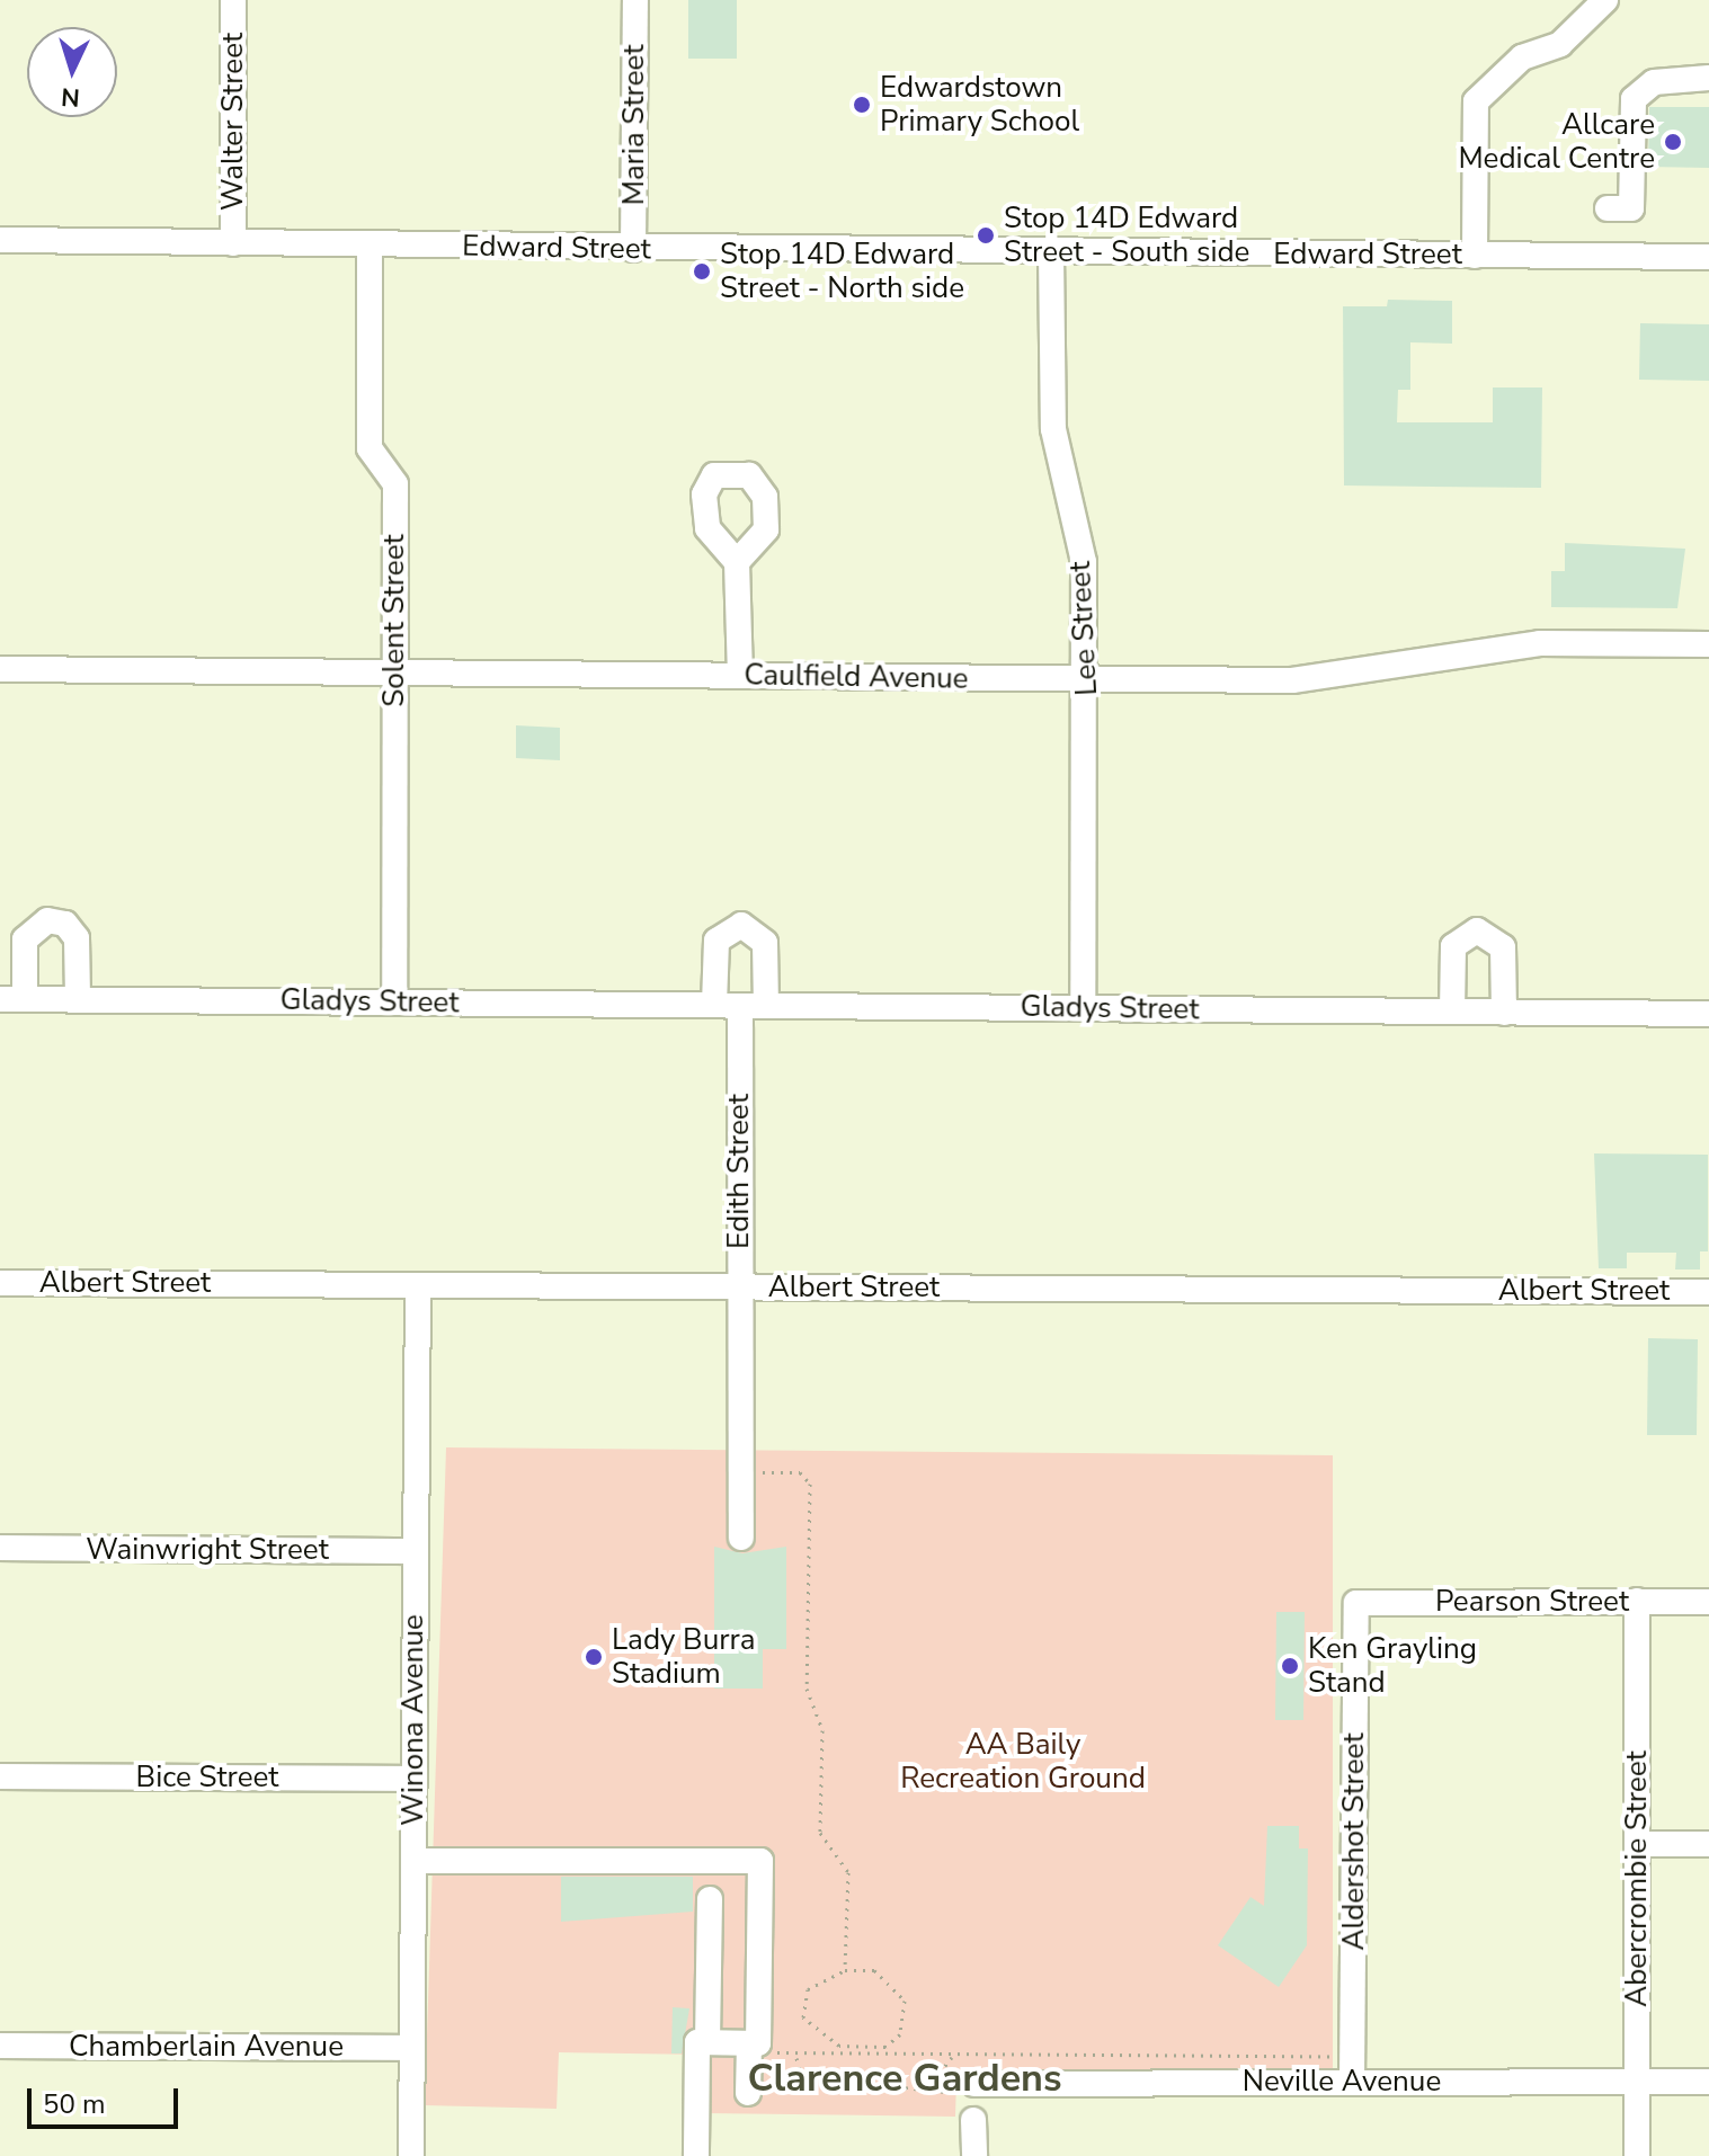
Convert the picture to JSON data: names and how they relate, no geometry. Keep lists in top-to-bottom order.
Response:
{
  "streets": {
    "street": [
      "Walter Street",
      "Maria Street",
      "Edward Street",
      "Solent Street",
      "Lee Street",
      "Caulfield Avenue",
      "Gladys Street",
      "Edith Street",
      "Albert Street",
      "Wainwright Street",
      "Pearson Street",
      "Winona Avenue",
      "Bice Street",
      "Aldershot Street",
      "Abercrombie Street",
      "Chamberlain Avenue",
      "Neville Avenue"
    ]
  },
  "crossings": [
    ["Walter Street", "Edward Street"],
    ["Maria Street", "Edward Street"],
    ["Edward Street", "Solent Street"],
    ["Edward Street", "Lee Street"],
    ["Solent Street", "Caulfield Avenue"],
    ["Solent Street", "Gladys Street"],
    ["Lee Street", "Caulfield Avenue"],
    ["Lee Street", "Gladys Street"],
    ["Gladys Street", "Edith Street"],
    ["Edith Street", "Albert Street"],
    ["Albert Street", "Winona Avenue"],
    ["Wainwright Street", "Winona Avenue"],
    ["Pearson Street", "Aldershot Street"],
    ["Pearson Street", "Abercrombie Street"],
    ["Winona Avenue", "Bice Street"],
    ["Winona Avenue", "Chamberlain Avenue"],
    ["Aldershot Street", "Neville Avenue"],
    ["Abercrombie Street", "Neville Avenue"]
  ],
  "districts": ["Clarence Gardens"],
  "parks": ["AA Baily Recreation Ground"],
  "places": [
    "Edwardstown Primary School",
    "Allcare Medical Centre",
    "Stop 14D Edward Street - South side",
    "Stop 14D Edward Street - North side",
    "Lady Burra Stadium",
    "Ken Grayling Stand"
  ],
  "scale_bar": "50 m",
  "north": "bottom"
}
